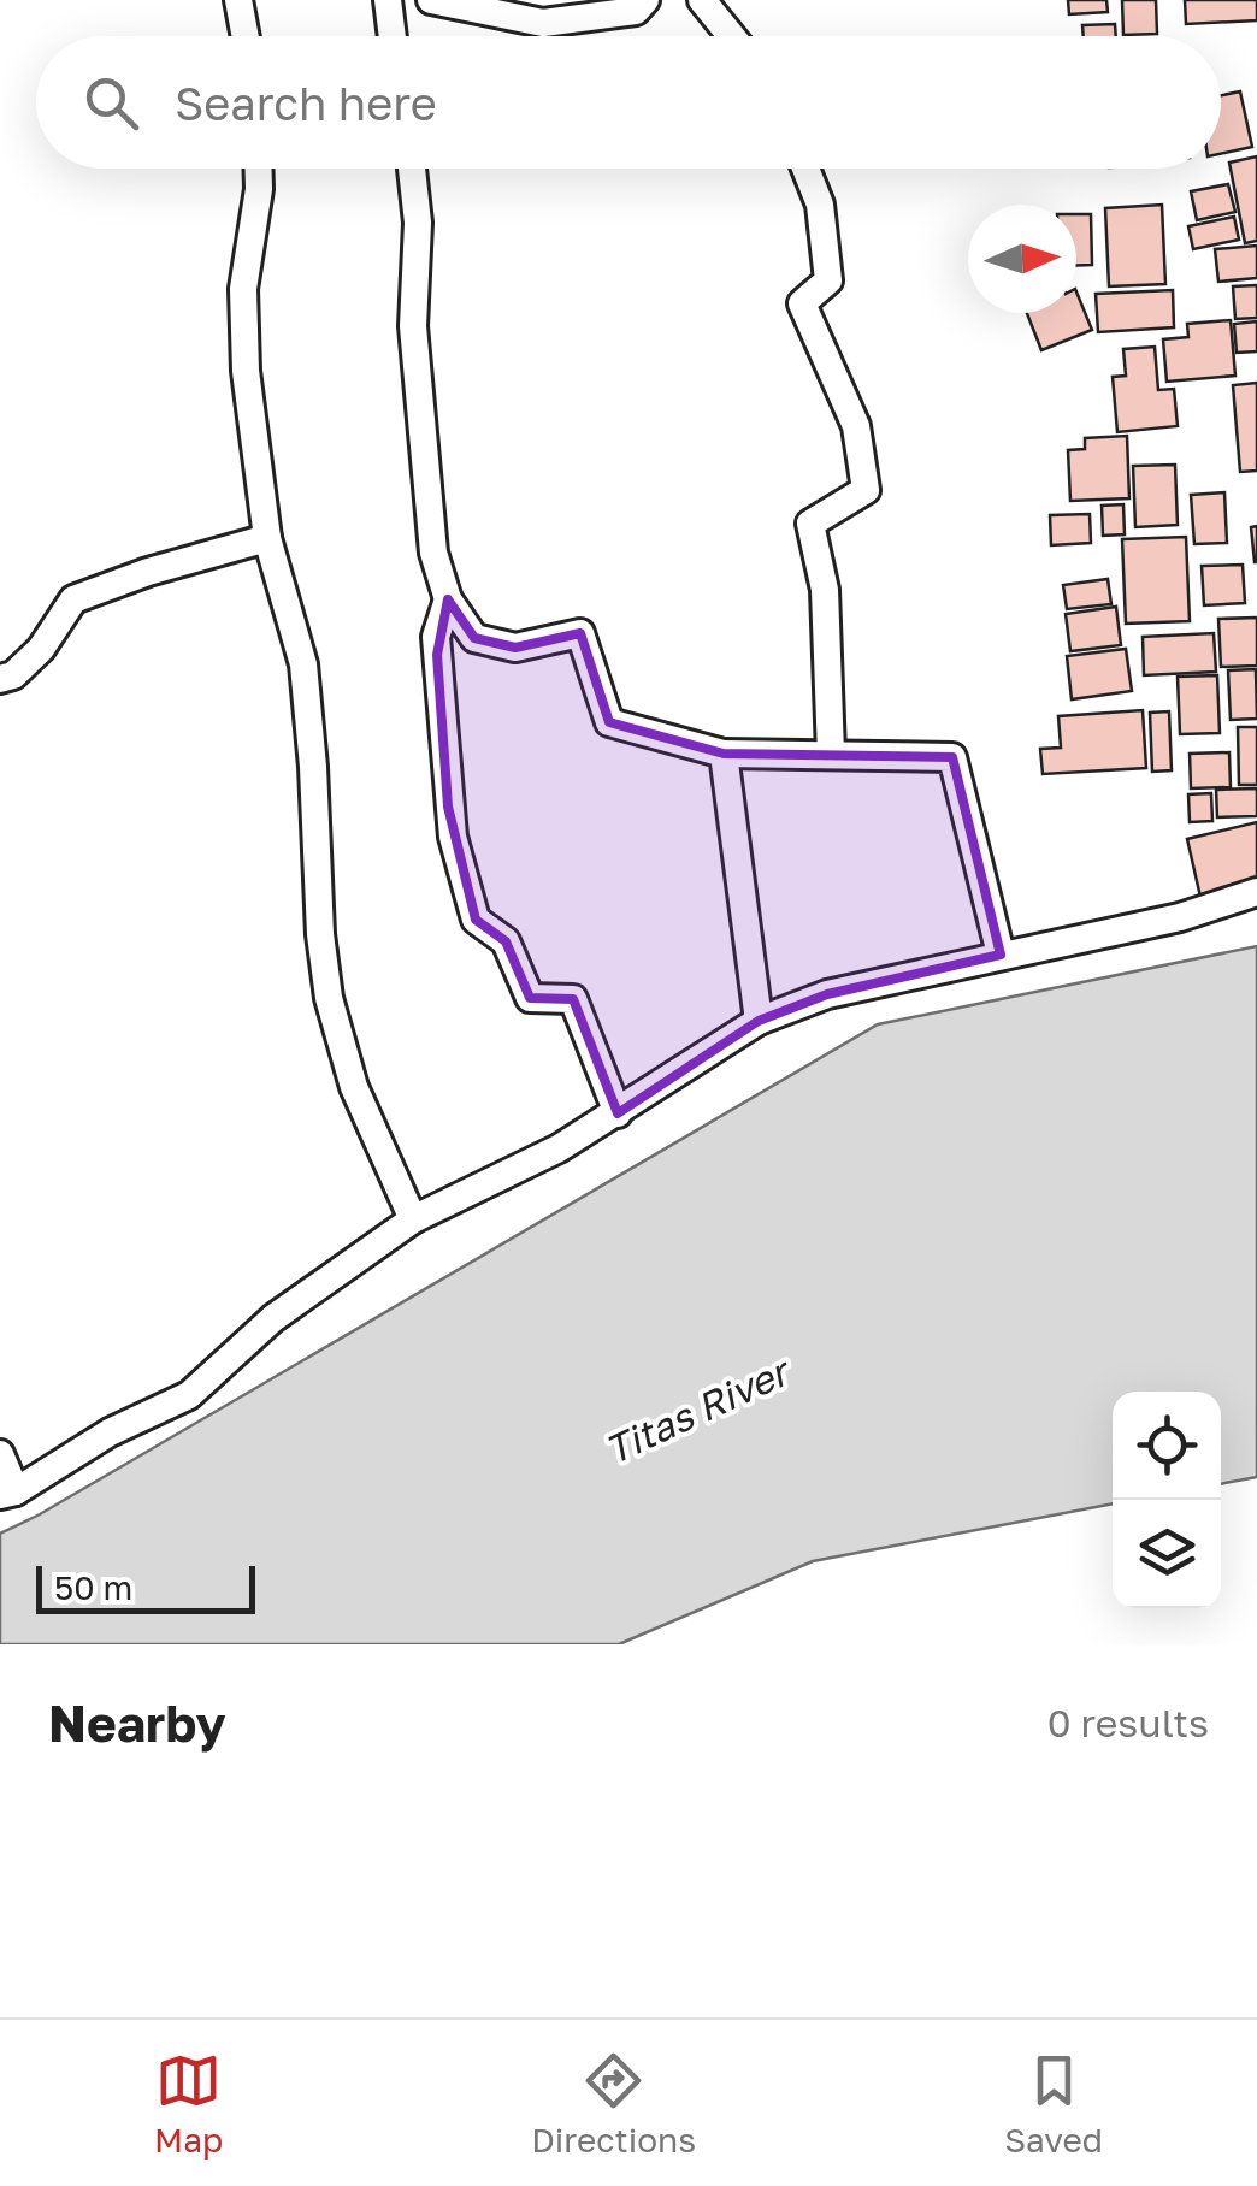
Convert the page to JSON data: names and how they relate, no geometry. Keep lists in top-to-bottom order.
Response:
{
  "water": ["Titas River"],
  "scale_bar": "50 m",
  "north": "right",
  "page": {
    "search": "Search here",
    "scale": "50 m",
    "heading": ["Nearby", "0 results"],
    "nav": ["Map", "Directions", "Saved"]
  }
}
